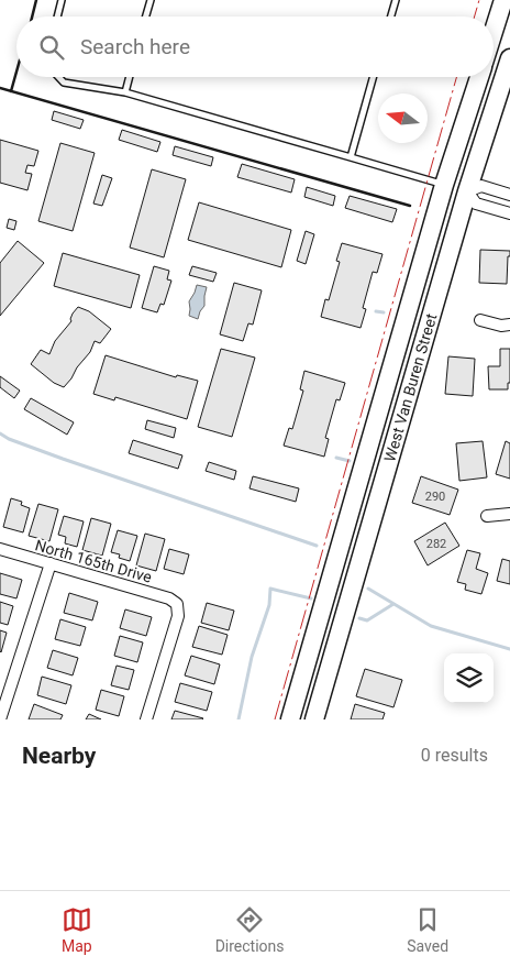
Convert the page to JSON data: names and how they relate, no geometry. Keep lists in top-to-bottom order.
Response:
{
  "streets": {
    "main road": ["West Van Buren Street"],
    "street": ["North 165th Drive"]
  },
  "house_numbers": ["290", "282"],
  "north": "left",
  "page": {
    "search": "Search here",
    "heading": ["Nearby", "0 results"],
    "nav": ["Map", "Directions", "Saved"]
  }
}
